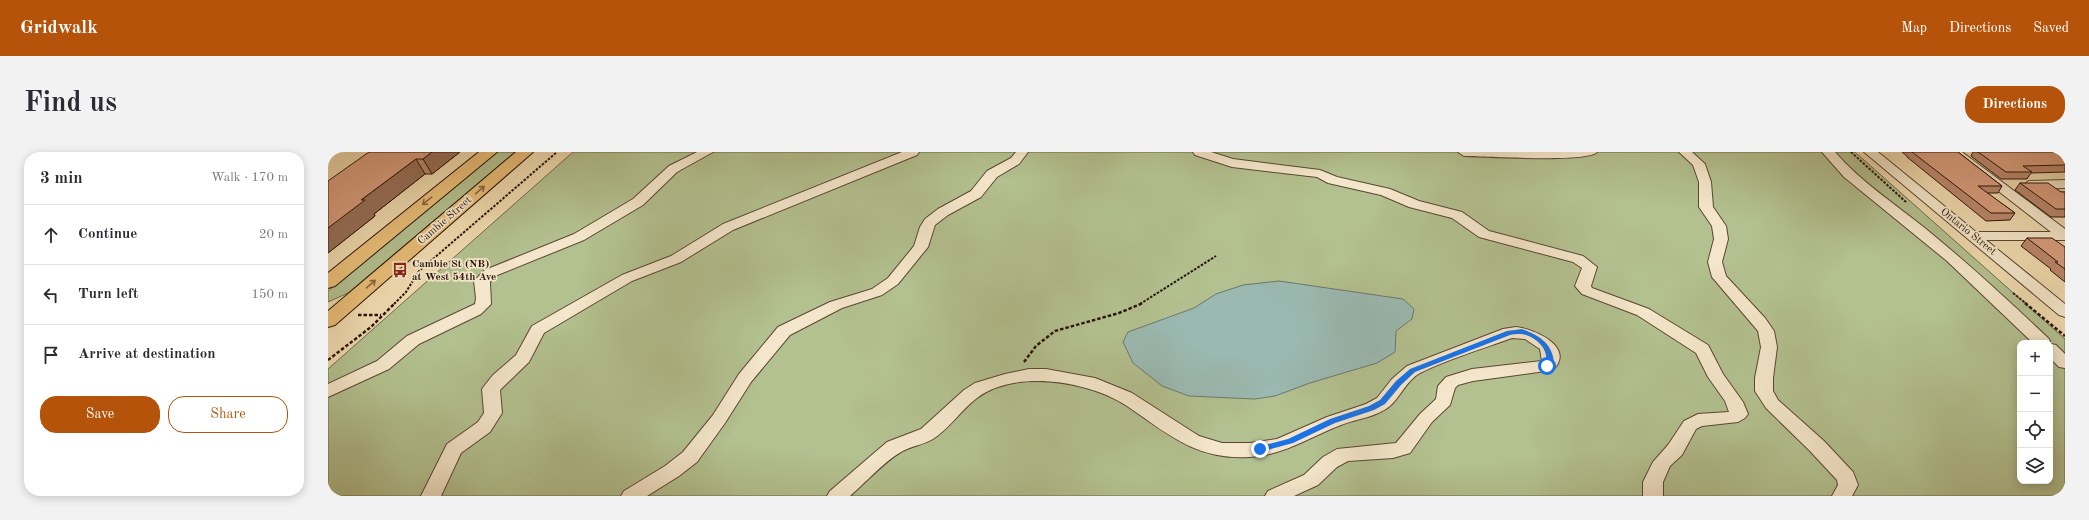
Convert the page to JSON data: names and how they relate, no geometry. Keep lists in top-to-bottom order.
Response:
{
  "streets": {
    "main road": ["Cambie Street"],
    "street": ["Ontario Street"]
  },
  "places": {
    "bus stop": ["Cambie St (NB) at West 54th Ave"]
  },
  "page": {
    "header": "Gridwalk",
    "nav": ["Map", "Directions", "Saved"],
    "buttons": [
      "Directions",
      ["Save", "Share"]
    ],
    "title": "Find us",
    "heading": ["3 min", "Walk · 170 m"],
    "list": [
      ["Continue", "20 m"],
      ["Turn left", "150 m"],
      "Arrive at destination"
    ],
    "map_buttons": ["+", "−"]
  }
}
